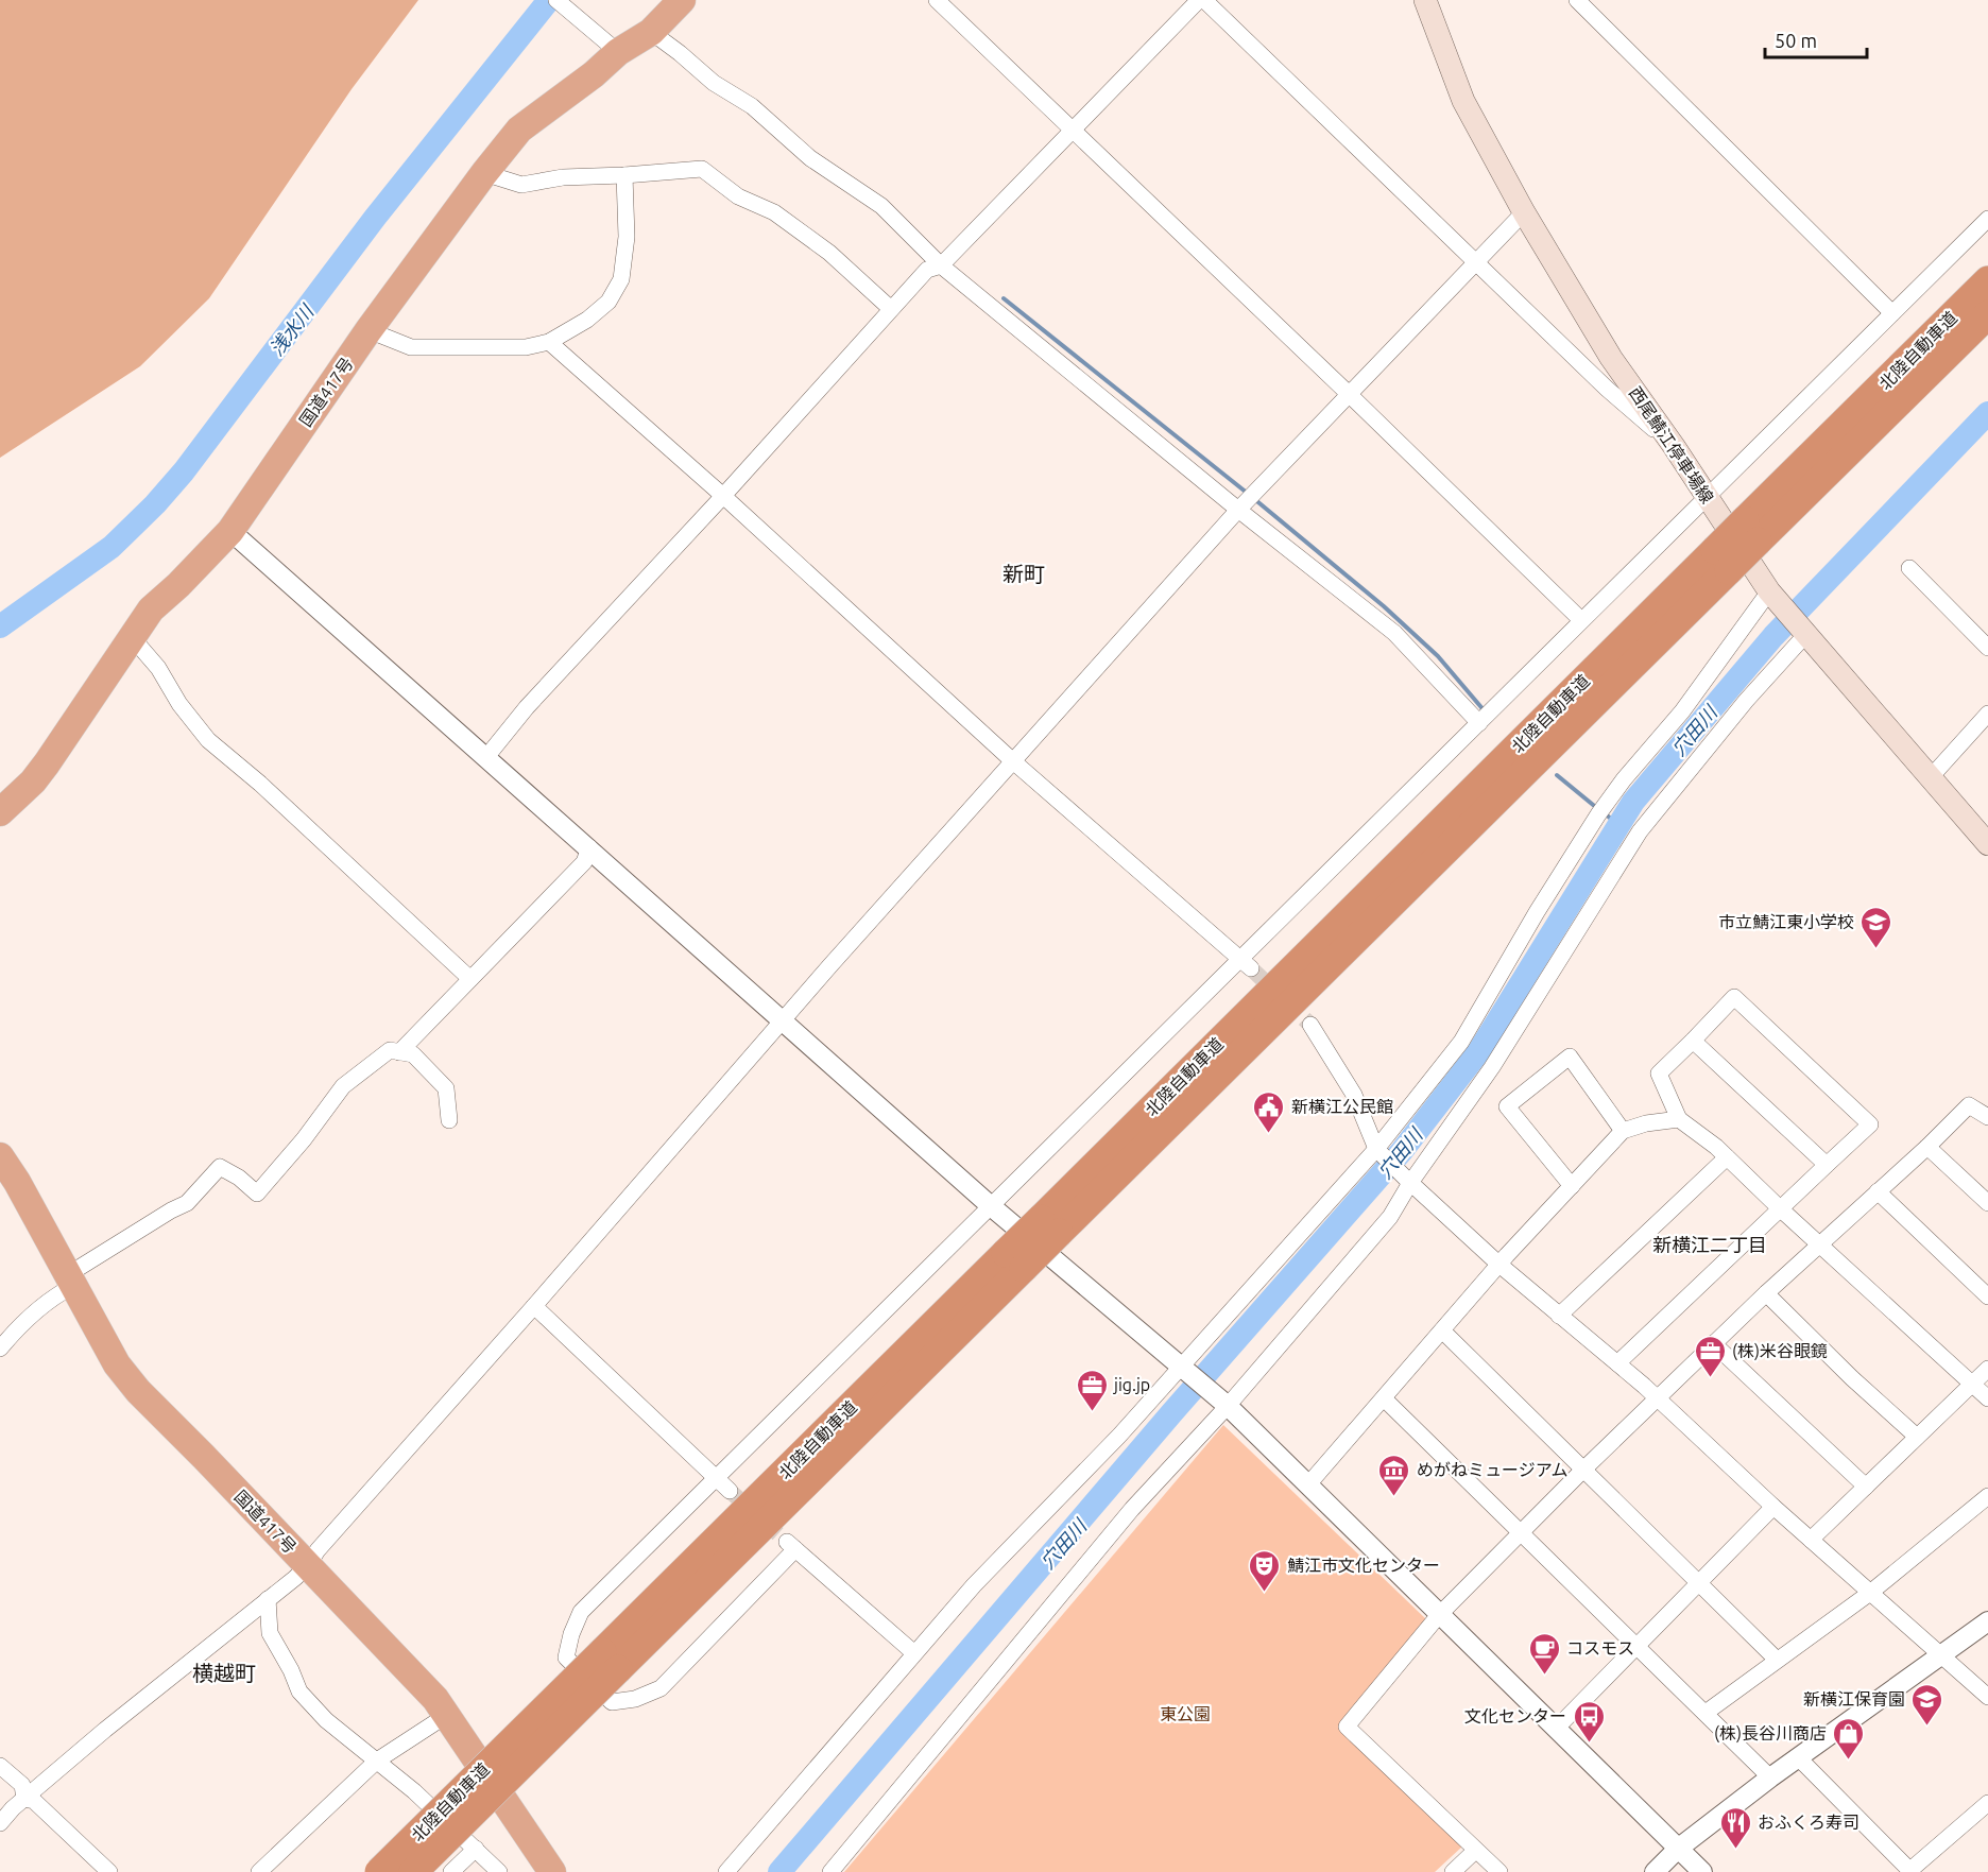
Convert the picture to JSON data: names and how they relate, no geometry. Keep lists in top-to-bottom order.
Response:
{
  "streets": {
    "highway": ["北陸自動車道", "国道417号"],
    "main road": ["西尾鯖江停車場線"]
  },
  "districts": ["新町", "新横江二丁目", "横越町"],
  "water": ["浅水川", "穴田川"],
  "parks": ["東公園"],
  "places": {
    "school or university": ["市立鯖江東小学校", "新横江保育園"],
    "public building": ["新横江公民館"],
    "office": ["(株)米谷眼鏡", "jig.jp"],
    "museum": ["めがねミュージアム"],
    "theatre": ["鯖江市文化センター"],
    "cafe": ["コスモス"],
    "bus stop": ["文化センター"],
    "shop": ["(株)長谷川商店"],
    "restaurant": ["おふくろ寿司"]
  },
  "scale_bar": "50 m"
}
